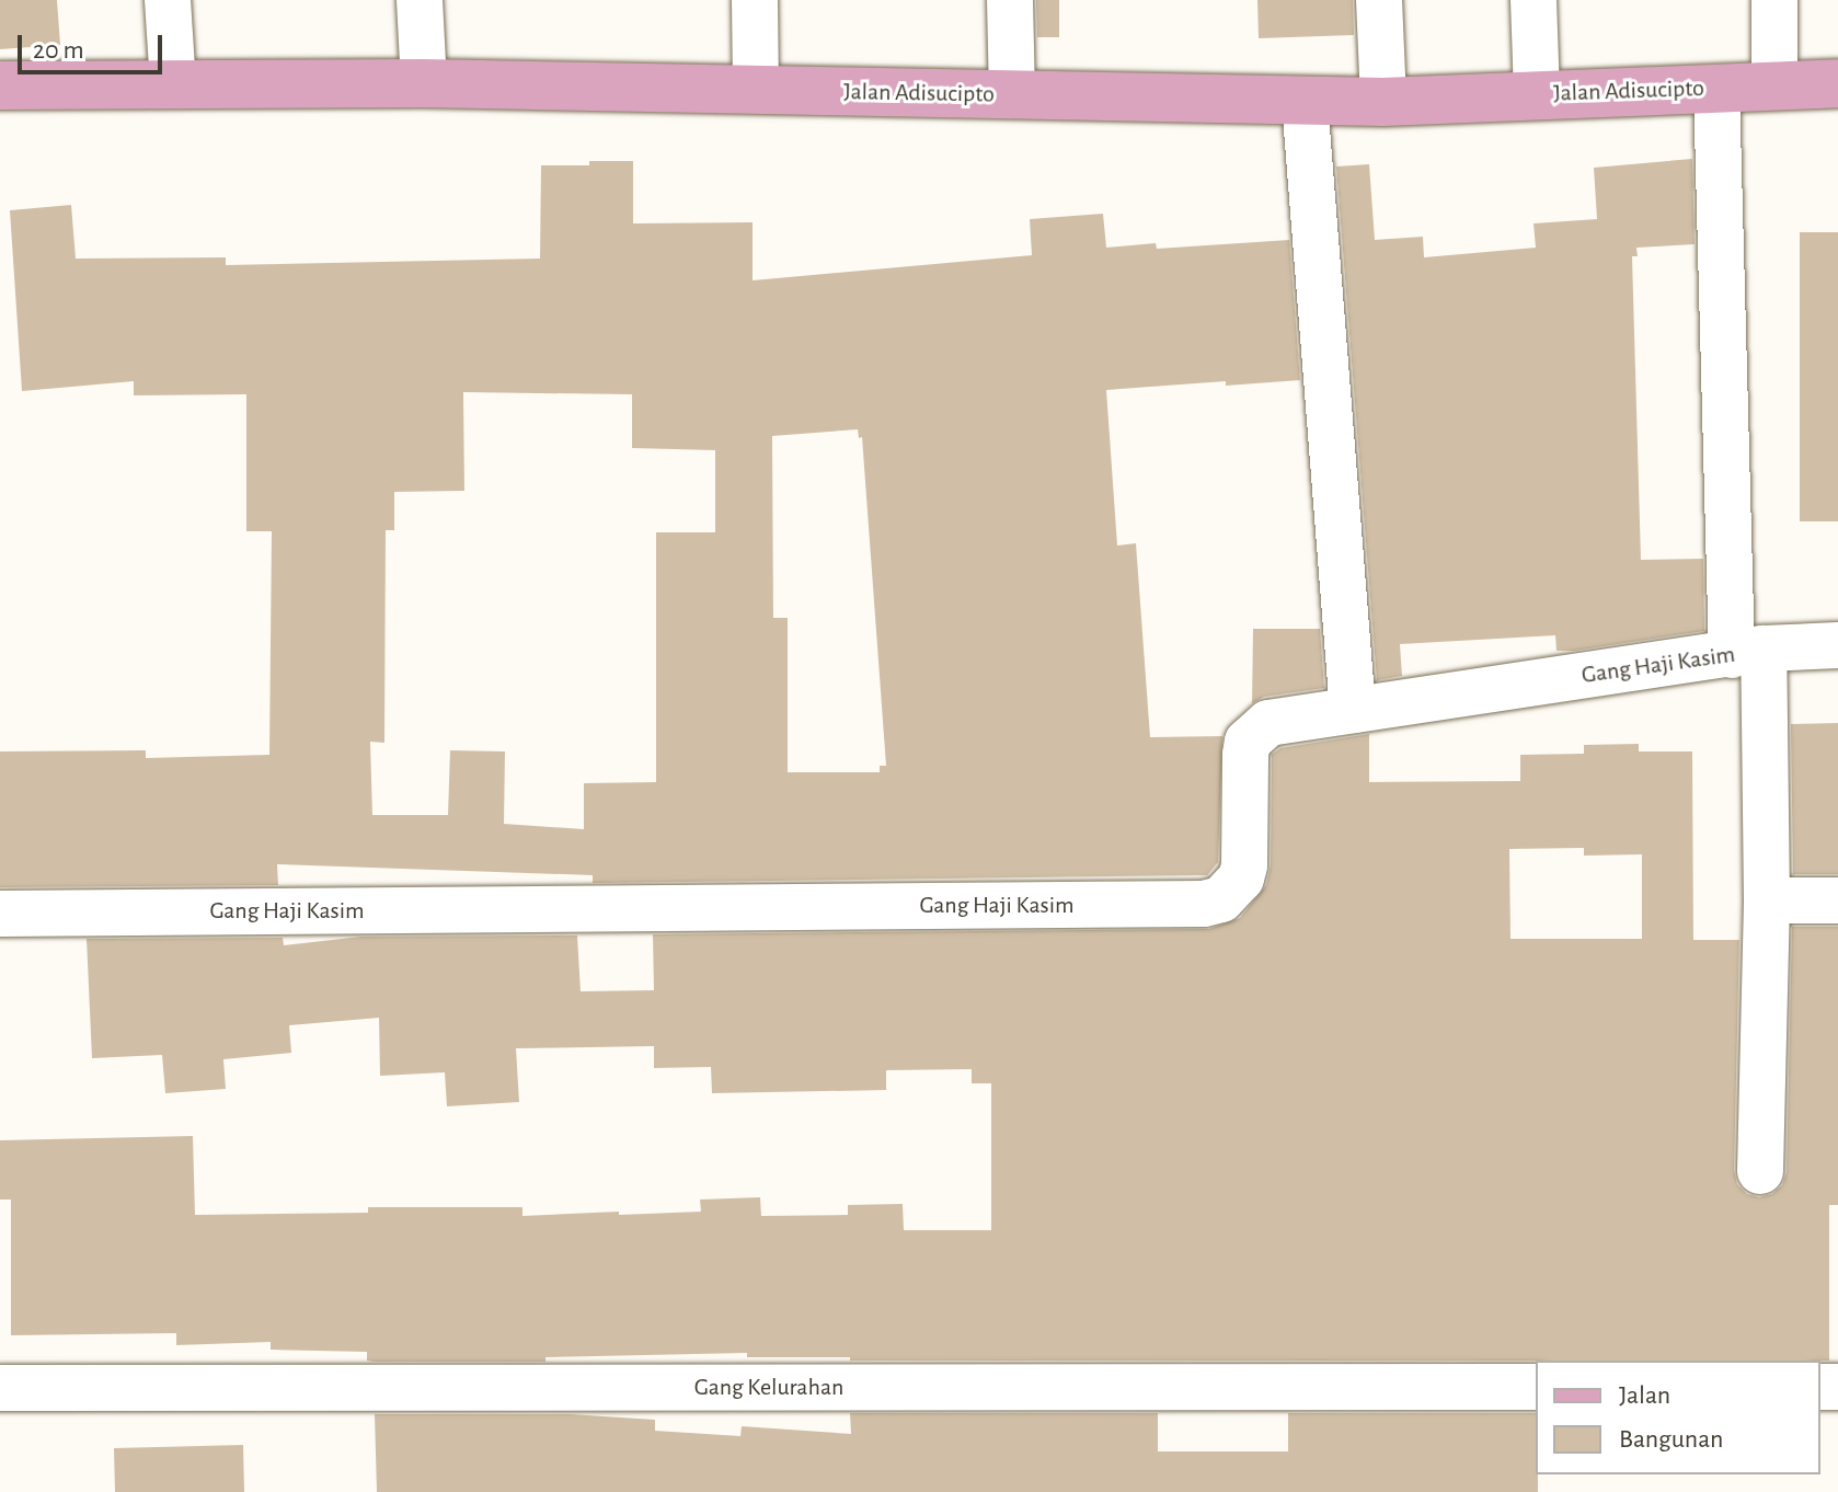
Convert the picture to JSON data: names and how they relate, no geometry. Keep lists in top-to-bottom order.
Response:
{
  "streets": {
    "main road": ["Jalan Adisucipto"],
    "street": ["Gang Haji Kasim", "Gang Kelurahan"]
  },
  "legend": ["Jalan", "Bangunan"],
  "scale_bar": "20 m"
}
